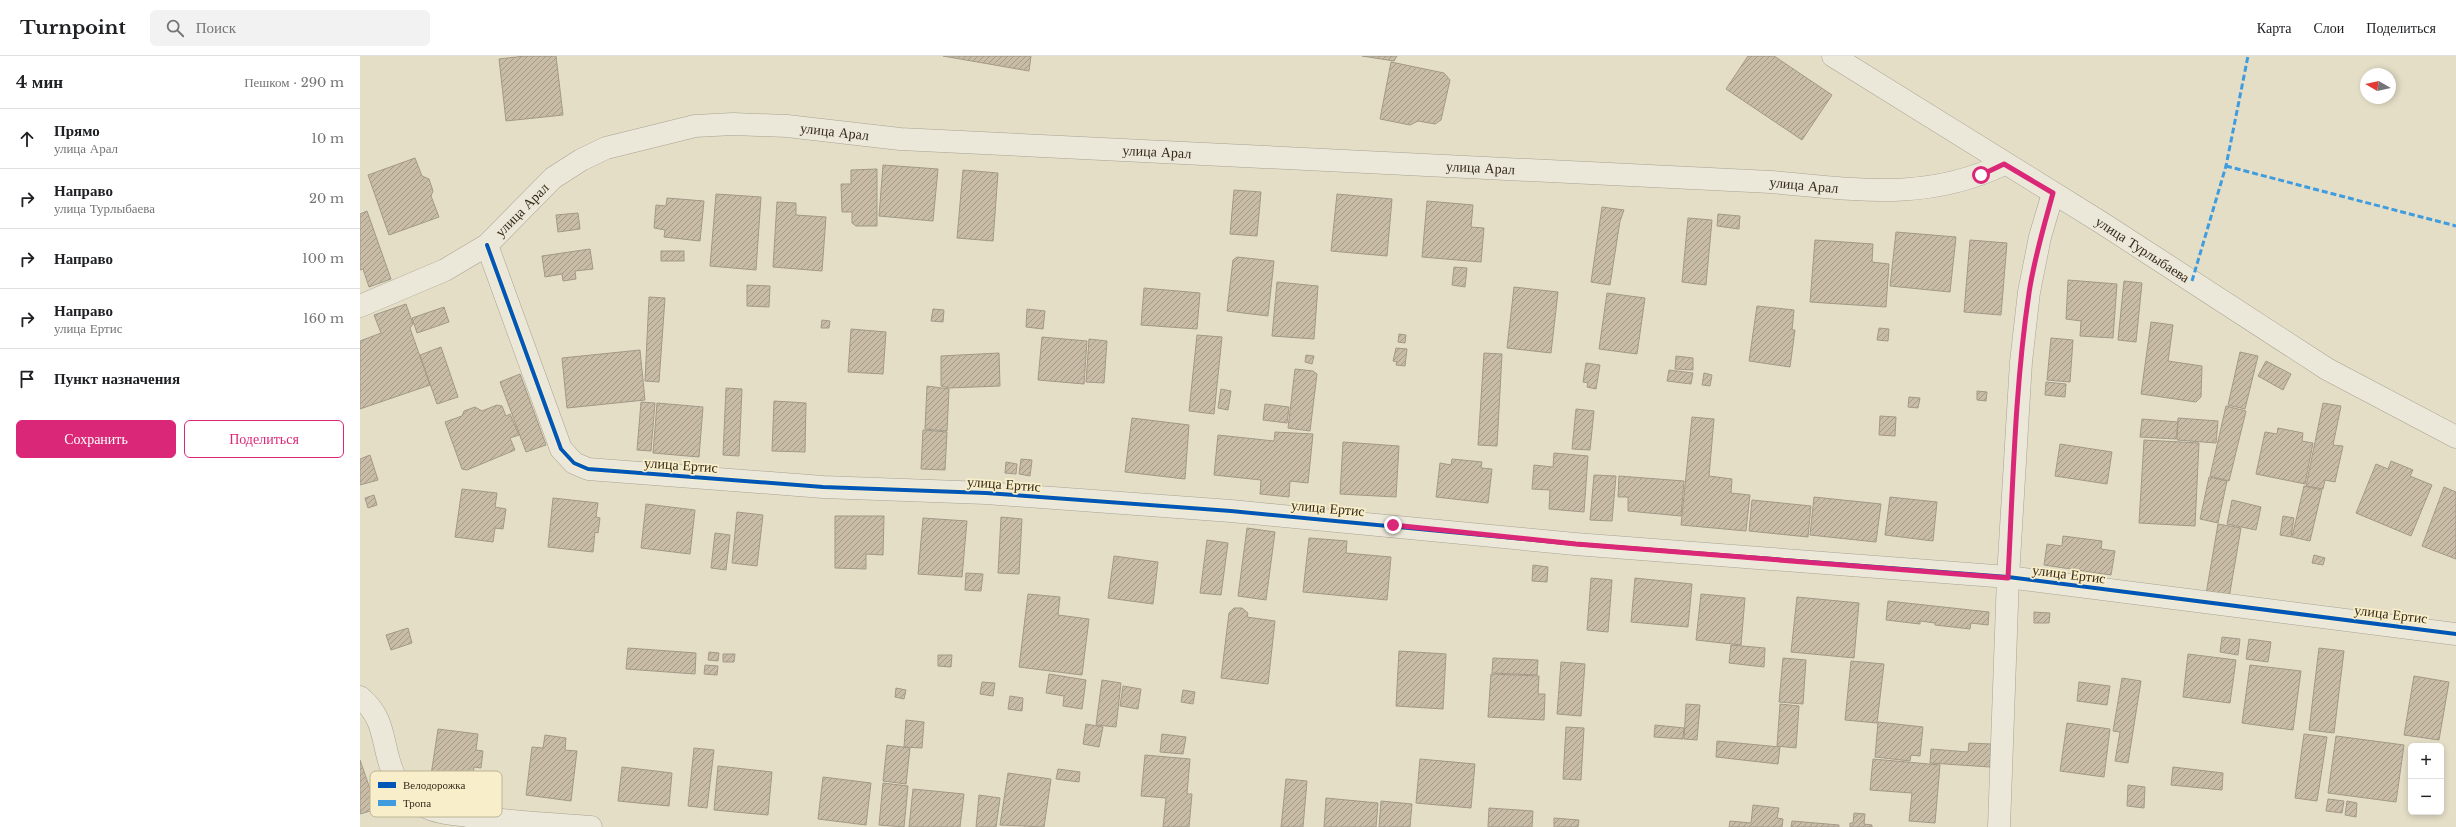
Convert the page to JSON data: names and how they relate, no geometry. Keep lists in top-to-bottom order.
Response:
{
  "streets": {
    "street": ["улица Арал", "улица Турлыбаева", "улица Ертис"]
  },
  "crossings": [
    ["улица Арал", "улица Турлыбаева"],
    ["улица Арал", "улица Ертис"]
  ],
  "legend": ["Велодорожка", "Тропа"],
  "north": "left",
  "page": {
    "header": "Turnpoint",
    "search": "Поиск",
    "nav": ["Карта", "Слои", "Поделиться"],
    "heading": ["4 мин", "Пешком · 290 m"],
    "list": [
      ["Прямо", "улица Арал", "10 m"],
      ["Направо", "улица Турлыбаева", "20 m"],
      ["Направо", "100 m"],
      ["Направо", "улица Ертис", "160 m"],
      "Пункт назначения"
    ],
    "buttons": ["Сохранить", "Поделиться"],
    "map_buttons": ["+", "−"]
  }
}
